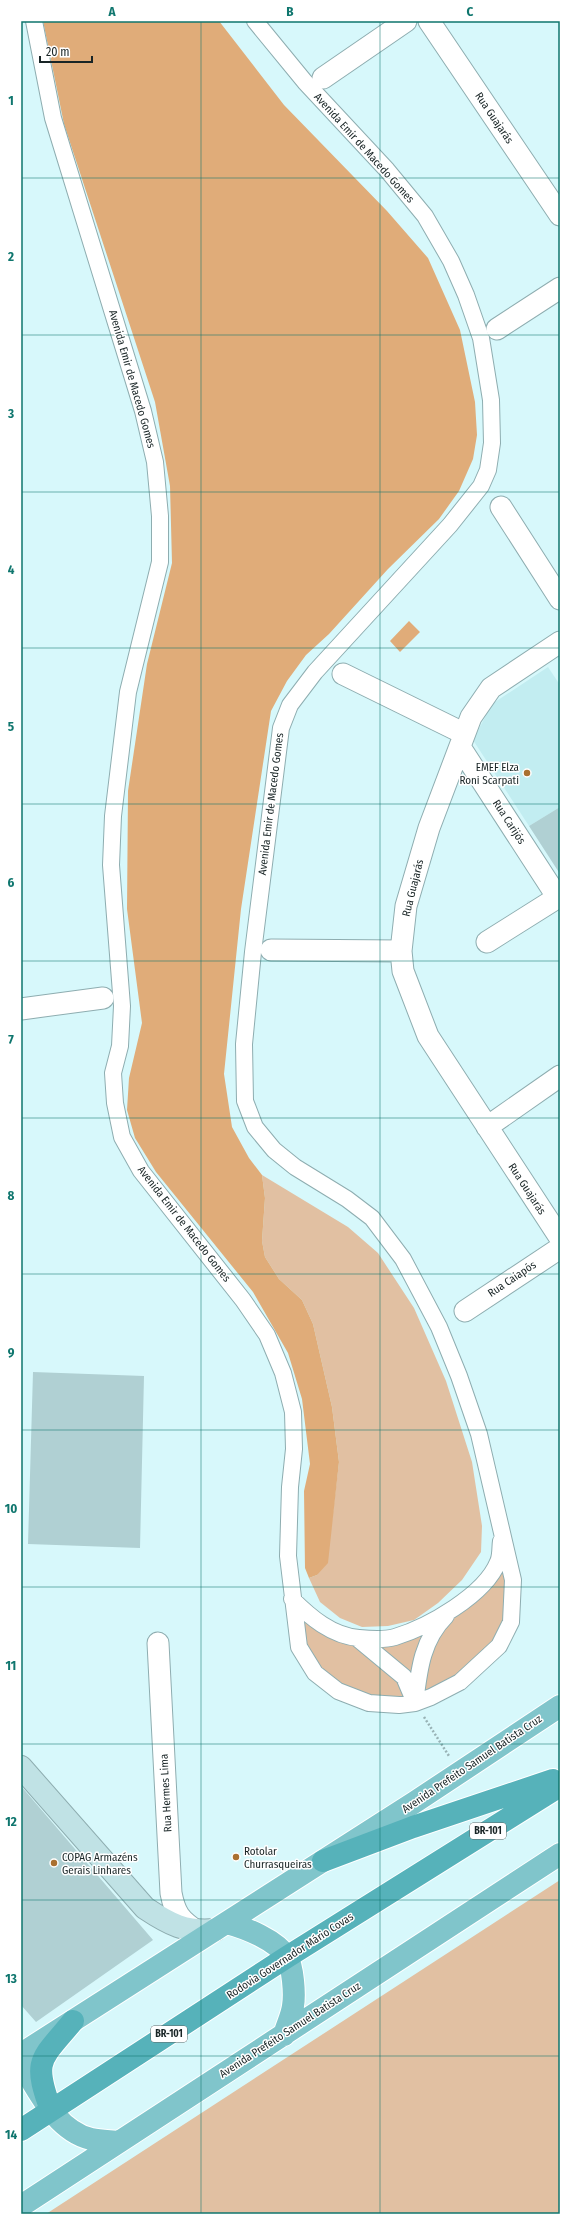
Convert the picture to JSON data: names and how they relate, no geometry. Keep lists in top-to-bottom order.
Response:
{
  "streets": {
    "highway": ["BR-101", "Rodovia Governador Mário Covas"],
    "main road": ["Avenida Prefeito Samuel Batista Cruz"],
    "street": [
      "Rua Guajarás",
      "Avenida Emir de Macedo Gomes",
      "Rua Carijós",
      "Rua Caiapós",
      "Rua Hermes Lima"
    ]
  },
  "crossings": [
    ["Rua Guajarás", "Rua Carijós"],
    ["Avenida Prefeito Samuel Batista Cruz", "Rua Hermes Lima"]
  ],
  "places": ["EMEF Elza Roni Scarpati", "Rotolar Churrasqueiras", "COPAG Armazéns Gerais Linhares"],
  "scale_bar": "20 m",
  "grid": {
    "columns": ["A", "B", "C"],
    "rows": [
      "1",
      "2",
      "3",
      "4",
      "5",
      "6",
      "7",
      "8",
      "9",
      "10",
      "11",
      "12",
      "13",
      "14"
    ]
  }
}
